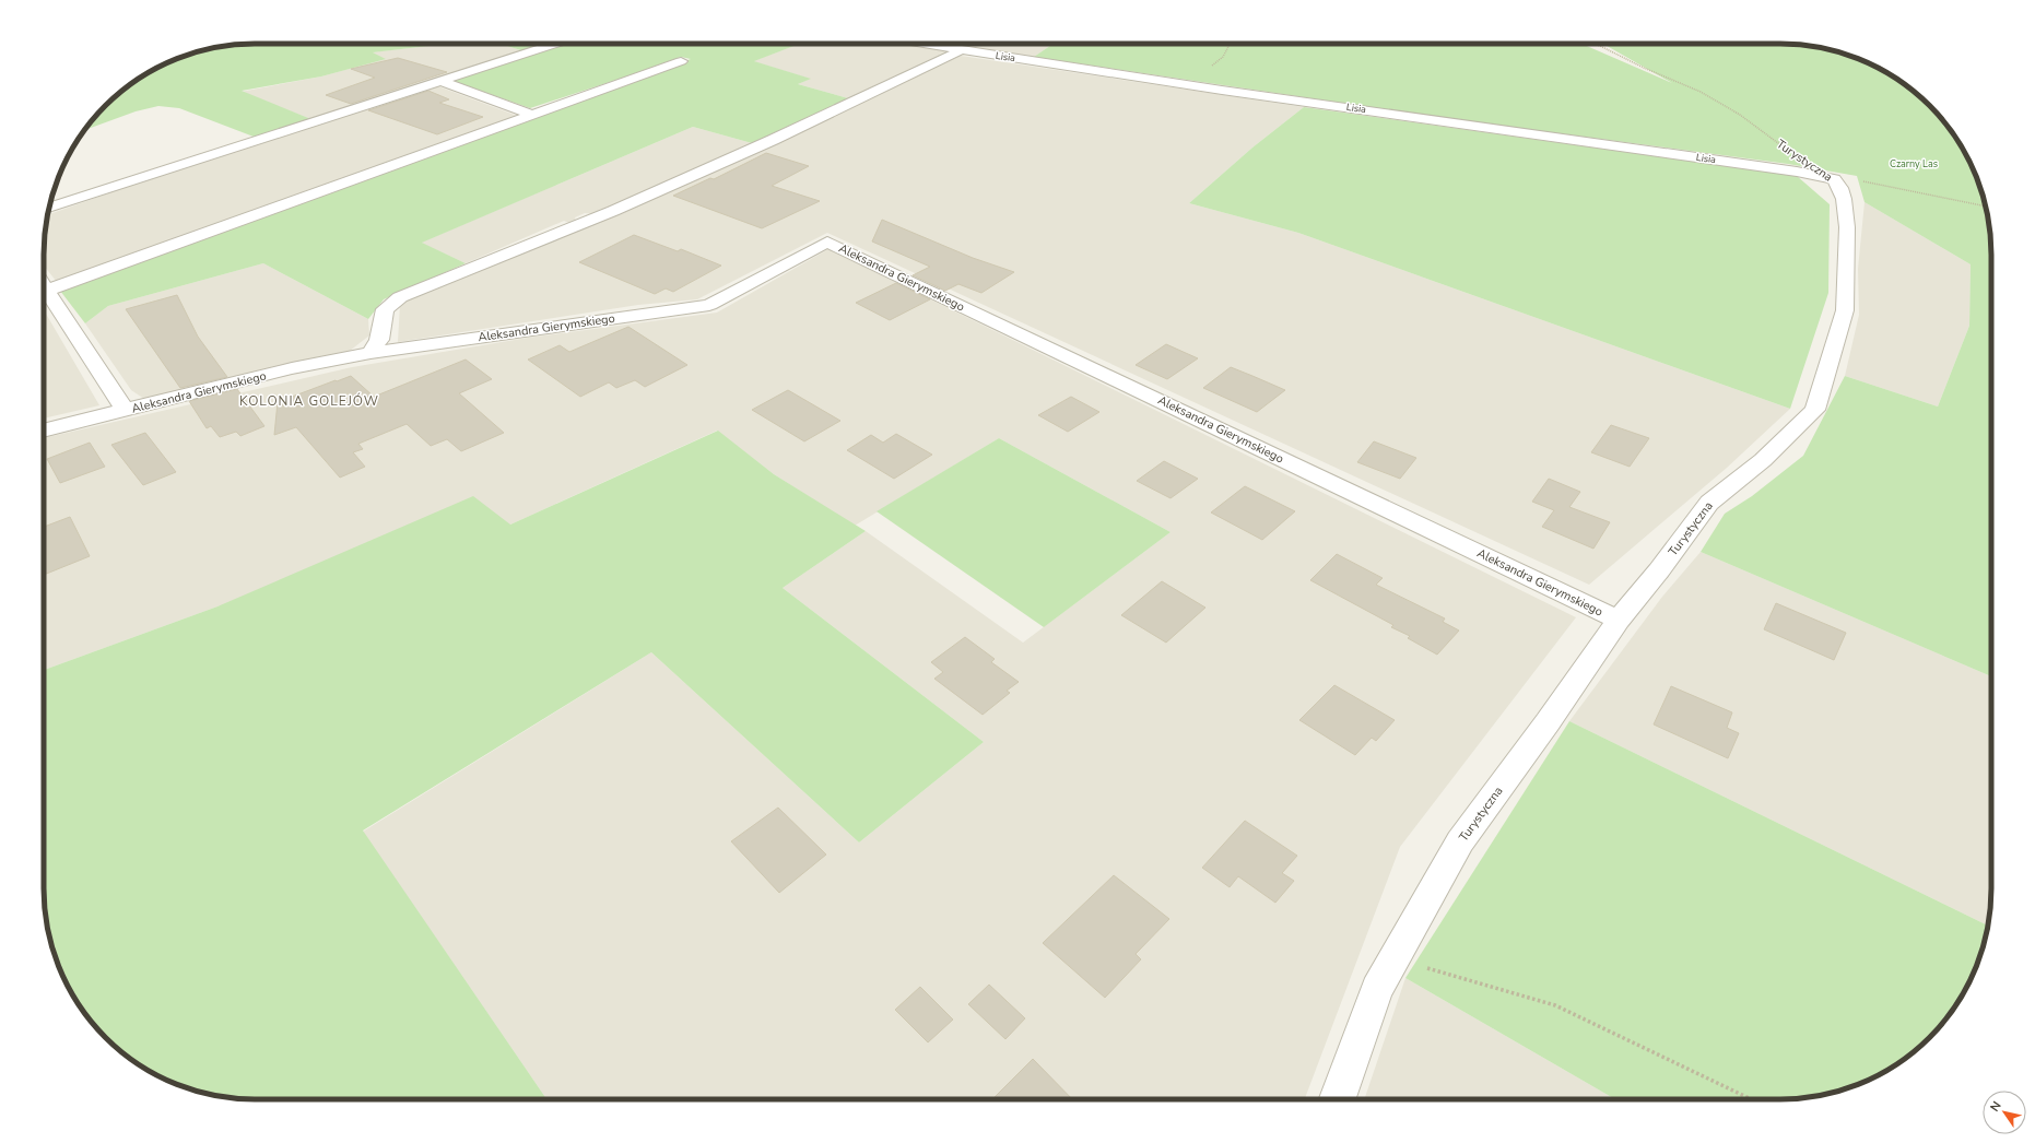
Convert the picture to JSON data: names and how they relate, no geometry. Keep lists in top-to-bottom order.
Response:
{
  "streets": {
    "street": ["Lisia", "Turystyczna", "Aleksandra Gierymskiego"]
  },
  "crossings": [
    ["Lisia", "Turystyczna"],
    ["Turystyczna", "Aleksandra Gierymskiego"]
  ],
  "districts": ["KOLONIA GOLEJÓW"],
  "parks": ["Czarny Las"],
  "north": "top left"
}
